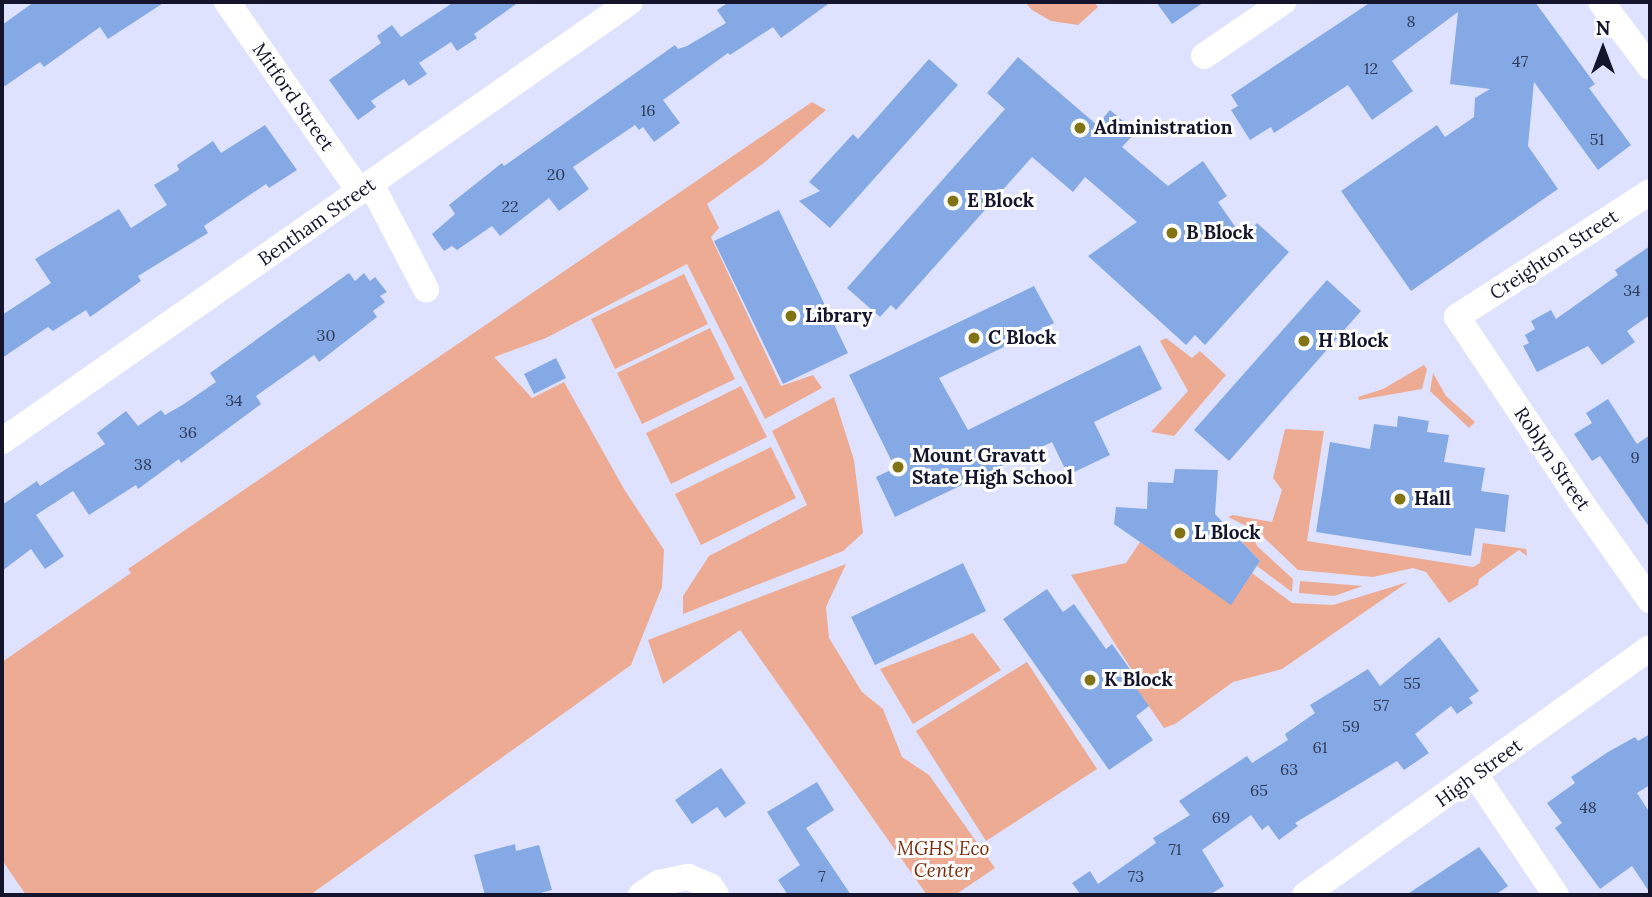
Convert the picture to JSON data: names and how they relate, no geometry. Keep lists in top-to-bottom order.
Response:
{
  "streets": {
    "street": [
      "Mitford Street",
      "Bentham Street",
      "Creighton Street",
      "Roblyn Street",
      "High Street"
    ]
  },
  "crossings": [
    ["Mitford Street", "Bentham Street"],
    ["Creighton Street", "Roblyn Street"]
  ],
  "parks": ["MGHS Eco Center"],
  "places": [
    "Administration",
    "E Block",
    "B Block",
    "Library",
    "C Block",
    "H Block",
    "Mount Gravatt State High School",
    "Hall",
    "L Block",
    "K Block"
  ],
  "house_numbers": [
    "8",
    "47",
    "12",
    "16",
    "51",
    "20",
    "22",
    "34",
    "30",
    "34",
    "36",
    "9",
    "38",
    "55",
    "57",
    "59",
    "61",
    "63",
    "65",
    "48",
    "69",
    "71",
    "7",
    "73"
  ],
  "north": "top"
}
